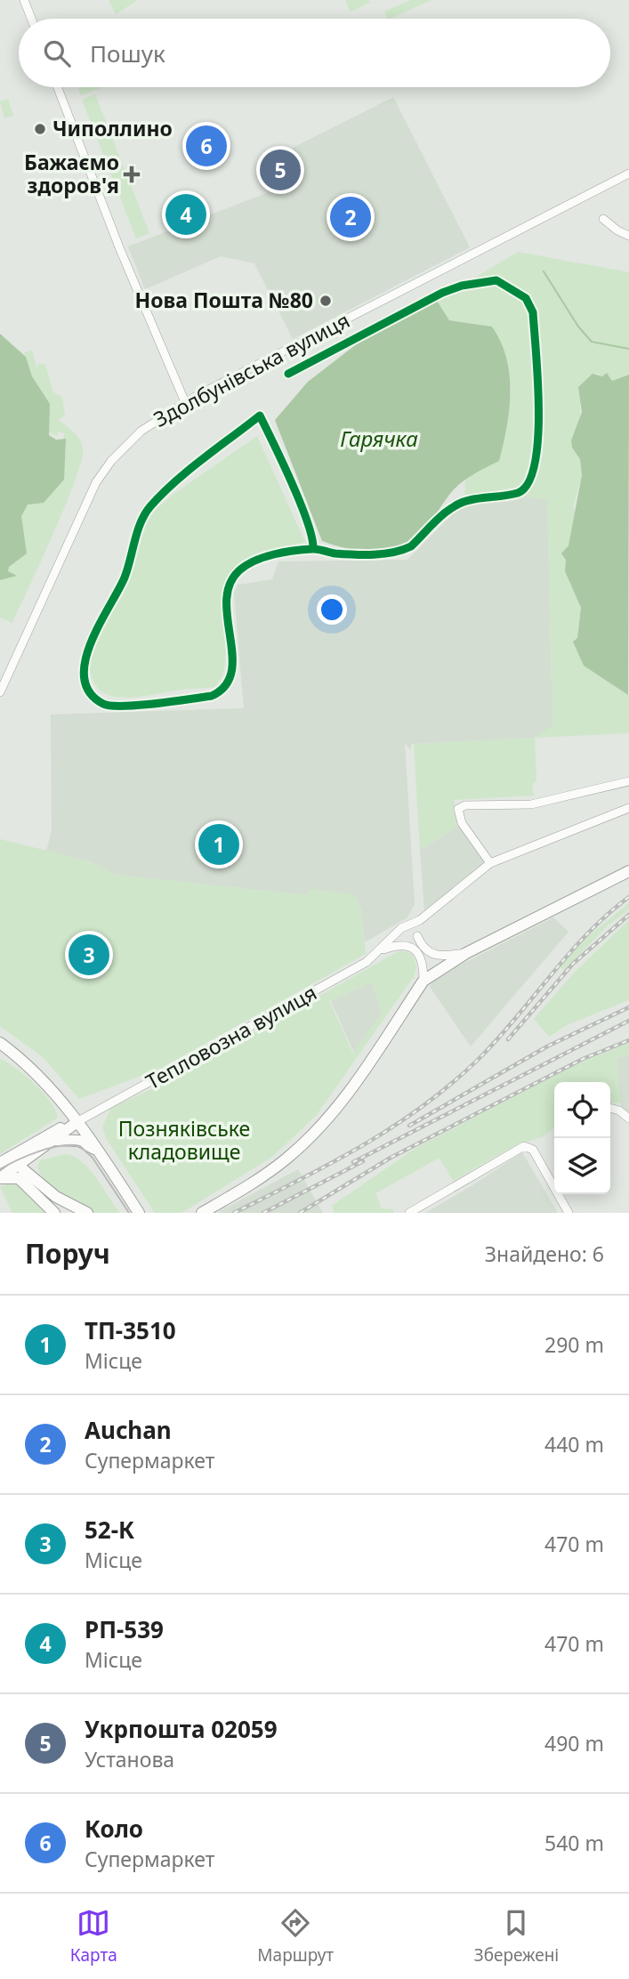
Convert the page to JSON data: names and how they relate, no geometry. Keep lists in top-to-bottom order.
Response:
{
  "streets": {
    "street": ["Здолбунівська вулиця", "Тепловозна вулиця"]
  },
  "water": ["Гарячка"],
  "parks": ["Позняківське кладовище"],
  "places": {
    "other": ["Чиполлино", "Нова Пошта №80"],
    "health": ["Бажаємо здоров'я"]
  },
  "page": {
    "search": "Пошук",
    "pins": [
      "6",
      "5",
      "4",
      "2",
      "1",
      "3"
    ],
    "heading": ["Поруч", "Знайдено: 6"],
    "list": [
      {
        "mark": "1",
        "name": "ТП-3510",
        "note": "Місце",
        "value": "290 m"
      },
      {
        "mark": "2",
        "name": "Auchan",
        "note": "Супермаркет",
        "value": "440 m"
      },
      {
        "mark": "3",
        "name": "52-К",
        "note": "Місце",
        "value": "470 m"
      },
      {
        "mark": "4",
        "name": "РП-539",
        "note": "Місце",
        "value": "470 m"
      },
      {
        "mark": "5",
        "name": "Укрпошта 02059",
        "note": "Установа",
        "value": "490 m"
      },
      {
        "mark": "6",
        "name": "Коло",
        "note": "Супермаркет",
        "value": "540 m"
      }
    ],
    "nav": ["Карта", "Маршрут", "Збережені"]
  }
}
